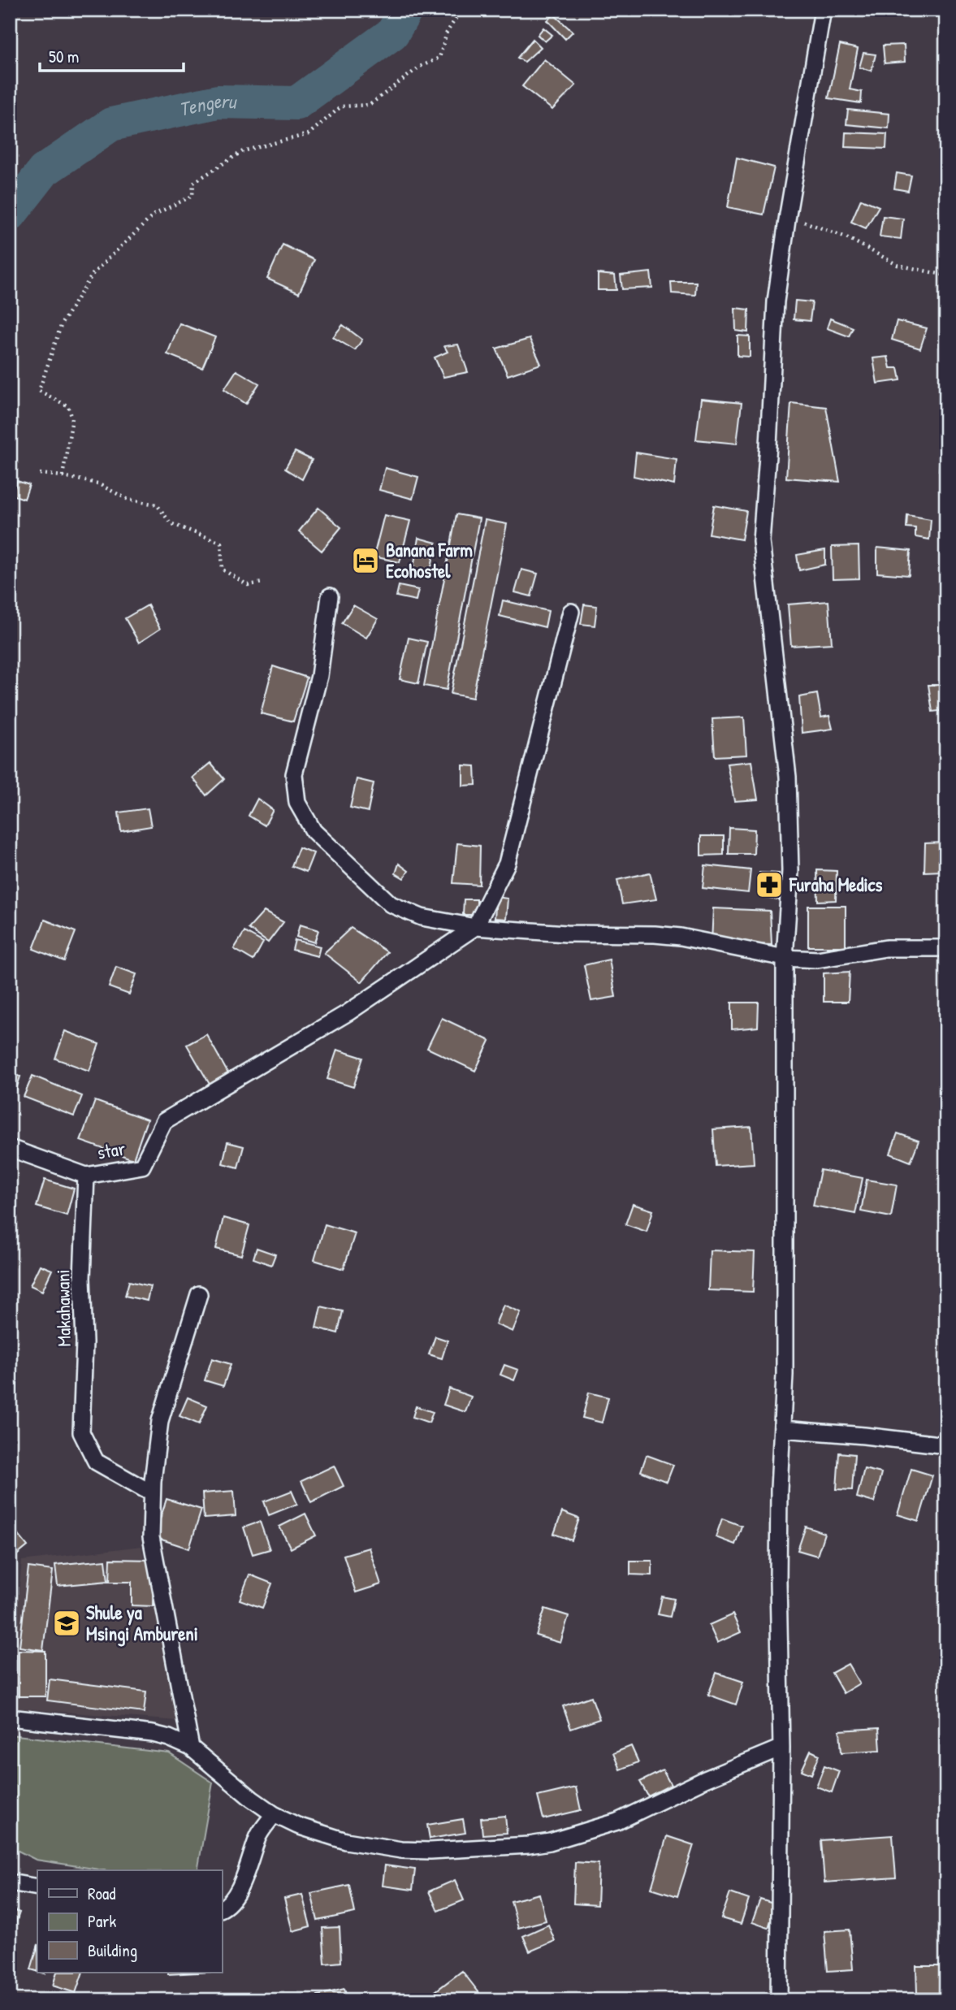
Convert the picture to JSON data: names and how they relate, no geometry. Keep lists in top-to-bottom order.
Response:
{
  "streets": {
    "street": ["star", "Makahawani"]
  },
  "crossings": [
    ["star", "Makahawani"]
  ],
  "water": ["Tengeru"],
  "places": {
    "hotel": ["Banana Farm Ecohostel"],
    "pharmacy": ["Furaha Medics"],
    "school or university": ["Shule ya Msingi Ambureni"]
  },
  "legend": ["Road", "Park", "Building"],
  "scale_bar": "50 m"
}
